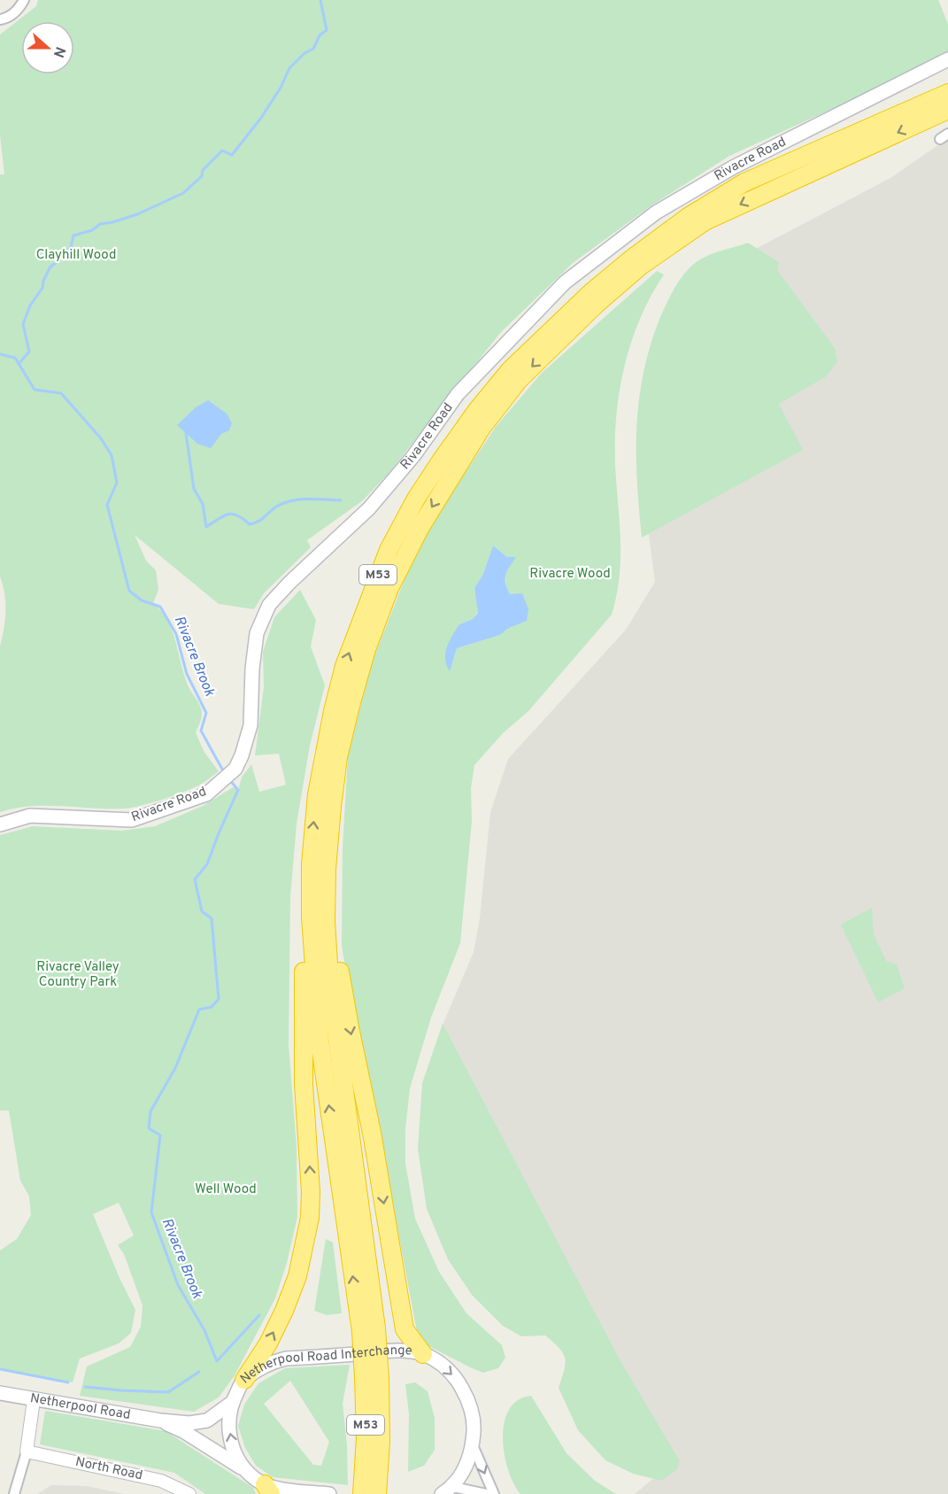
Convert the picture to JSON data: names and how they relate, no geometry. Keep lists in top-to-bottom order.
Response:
{
  "streets": {
    "highway": ["M53"],
    "main road": ["Rivacre Road", "Netherpool Road Interchange", "Netherpool Road"],
    "street": ["North Road"]
  },
  "crossings": [
    ["Netherpool Road Interchange", "Netherpool Road"]
  ],
  "water": ["Rivacre Brook"],
  "parks": [
    "Clayhill Wood",
    "Rivacre Wood",
    "Rivacre Valley Country Park",
    "Well Wood"
  ],
  "north": "right"
}
